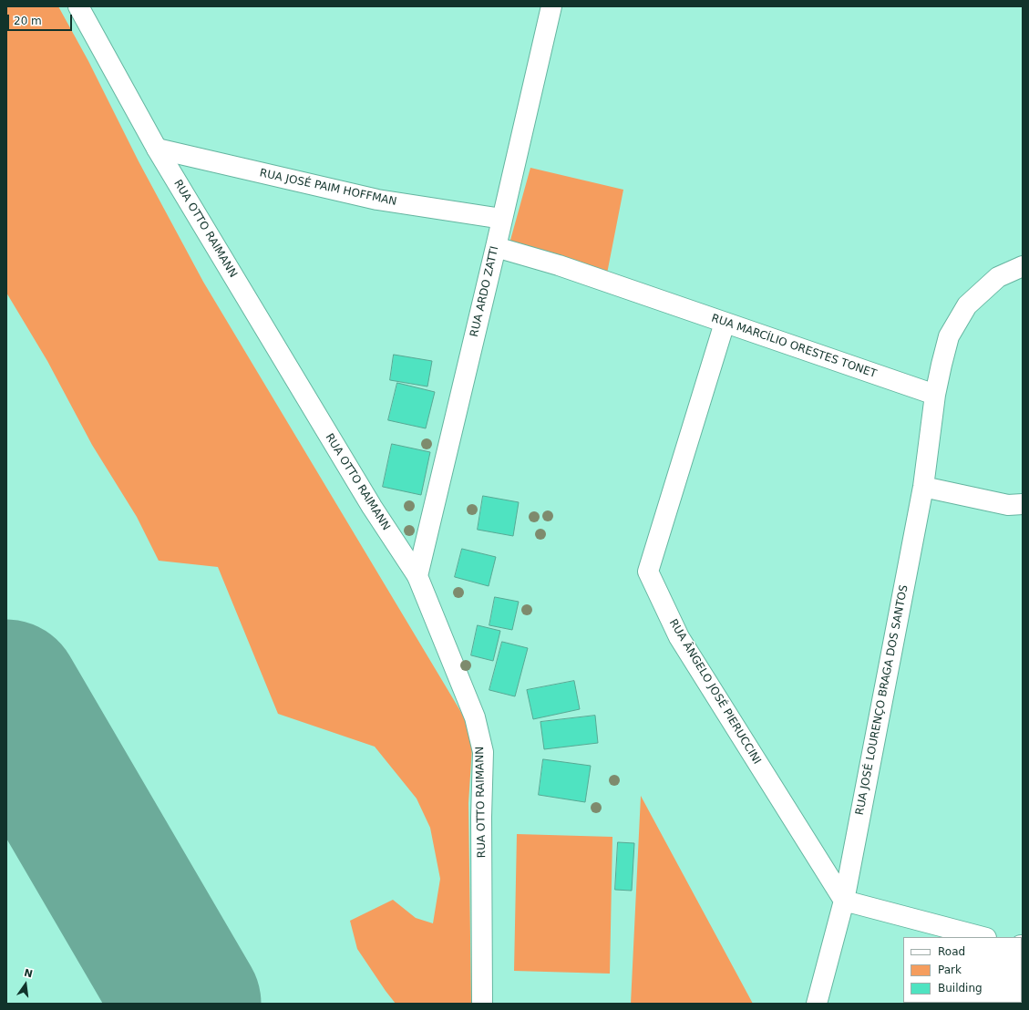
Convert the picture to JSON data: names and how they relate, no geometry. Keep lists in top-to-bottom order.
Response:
{
  "streets": {
    "street": [
      "RUA JOSÉ PAIM HOFFMAN",
      "RUA OTTO RAIMANN",
      "RUA ARDO ZATTI",
      "RUA MARCÍLIO ORESTES TONET",
      "RUA ÂNGELO JOSÉ PIERUCCINI",
      "RUA JOSÉ LOURENÇO BRAGA DOS SANTOS"
    ]
  },
  "crossings": [
    ["RUA JOSÉ PAIM HOFFMAN", "RUA OTTO RAIMANN"],
    ["RUA JOSÉ PAIM HOFFMAN", "RUA ARDO ZATTI"],
    ["RUA OTTO RAIMANN", "RUA ARDO ZATTI"],
    ["RUA ARDO ZATTI", "RUA MARCÍLIO ORESTES TONET"],
    ["RUA MARCÍLIO ORESTES TONET", "RUA ÂNGELO JOSÉ PIERUCCINI"],
    ["RUA MARCÍLIO ORESTES TONET", "RUA JOSÉ LOURENÇO BRAGA DOS SANTOS"],
    ["RUA ÂNGELO JOSÉ PIERUCCINI", "RUA JOSÉ LOURENÇO BRAGA DOS SANTOS"]
  ],
  "legend": ["Road", "Park", "Building"],
  "scale_bar": "20 m",
  "north": "top"
}
